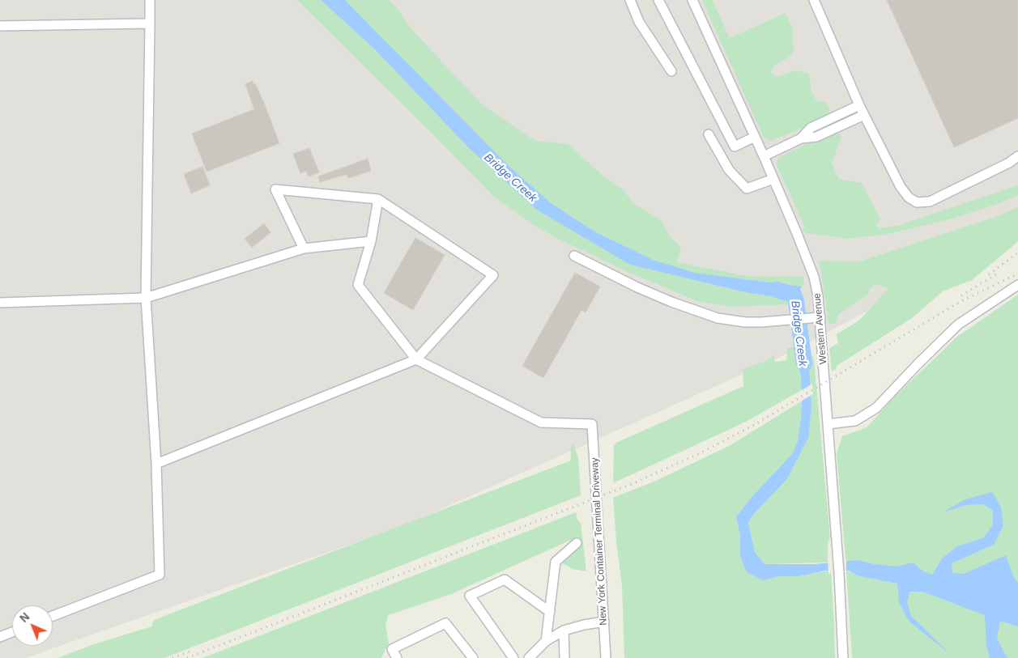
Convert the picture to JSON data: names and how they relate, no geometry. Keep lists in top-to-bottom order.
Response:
{
  "streets": {
    "street": ["Western Avenue", "New York Container Terminal Driveway"]
  },
  "water": ["Bridge Creek"],
  "north": "top left"
}
